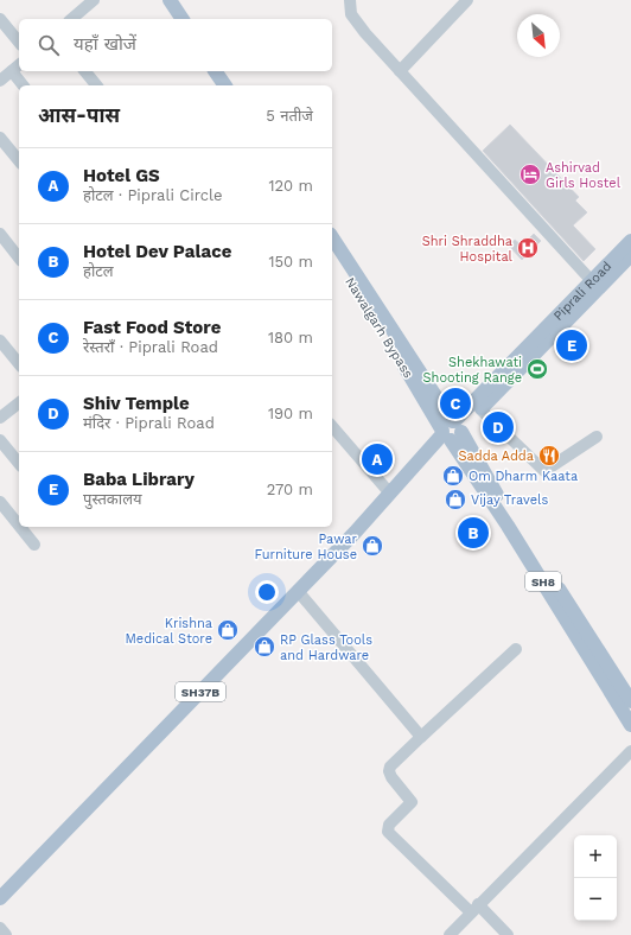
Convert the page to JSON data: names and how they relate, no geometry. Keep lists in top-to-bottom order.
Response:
{
  "streets": {
    "main road": [
      "Piprali Road",
      "Nawalgarh Bypass",
      "SH8",
      "SH37B"
    ]
  },
  "crossings": [
    ["Piprali Road", "Nawalgarh Bypass"],
    ["Piprali Road", "SH8"],
    ["Piprali Road", "SH37B"],
    ["Nawalgarh Bypass", "SH8"],
    ["Nawalgarh Bypass", "SH37B"],
    ["SH8", "SH37B"]
  ],
  "places": {
    "hotel": ["Ashirvad Girls Hostel"],
    "hospital": ["Shri Shraddha Hospital"],
    "sports": ["Shekhawati Shooting Range"],
    "restaurant": ["Sadda Adda"],
    "shop": [
      "Om Dharm Kaata",
      "Vijay Travels",
      "Pawar Furniture House",
      "Krishna Medical Store",
      "RP Glass Tools and Hardware"
    ]
  },
  "north": "bottom right",
  "page": {
    "search": "यहाँ खोजें",
    "heading": ["आस-पास", "5 नतीजे"],
    "list": [
      {
        "mark": "A",
        "name": "Hotel GS",
        "note": "होटल · Piprali Circle",
        "value": "120 m"
      },
      {
        "mark": "B",
        "name": "Hotel Dev Palace",
        "note": "होटल",
        "value": "150 m"
      },
      {
        "mark": "C",
        "name": "Fast Food Store",
        "note": "रेस्तराँ · Piprali Road",
        "value": "180 m"
      },
      {
        "mark": "D",
        "name": "Shiv Temple",
        "note": "मंदिर · Piprali Road",
        "value": "190 m"
      },
      {
        "mark": "E",
        "name": "Baba Library",
        "note": "पुस्तकालय",
        "value": "270 m"
      }
    ],
    "pins": [
      "E",
      "C",
      "D",
      "A",
      "B"
    ],
    "map_buttons": ["+", "−"]
  }
}
